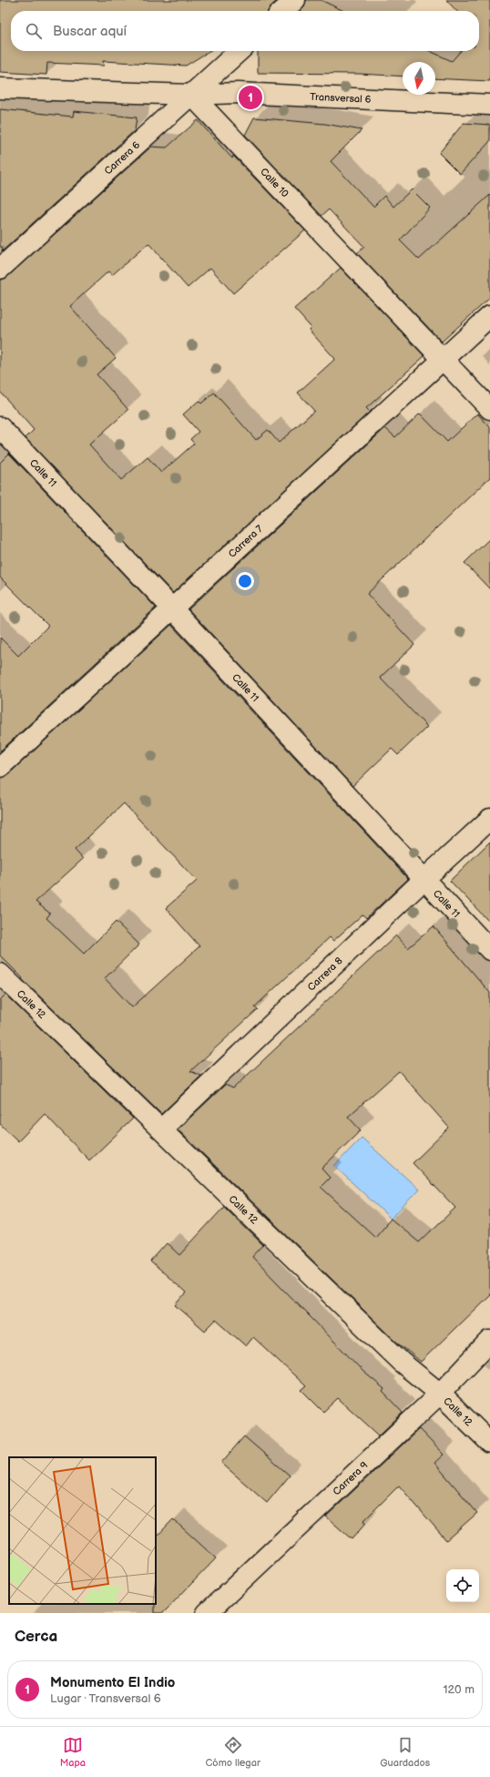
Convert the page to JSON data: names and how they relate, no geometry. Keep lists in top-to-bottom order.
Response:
{
  "streets": {
    "street": [
      "Transversal 6",
      "Carrera 6",
      "Calle 10",
      "Calle 11",
      "Carrera 7",
      "Carrera 8",
      "Calle 12",
      "Carrera 9"
    ]
  },
  "crossings": [
    ["Transversal 6", "Carrera 6"],
    ["Transversal 6", "Calle 10"],
    ["Carrera 6", "Calle 10"],
    ["Calle 10", "Carrera 7"],
    ["Calle 11", "Carrera 7"],
    ["Calle 11", "Carrera 8"],
    ["Carrera 8", "Calle 12"],
    ["Calle 12", "Carrera 9"]
  ],
  "north": "bottom",
  "page": {
    "search": "Buscar aquí",
    "pins": "1",
    "heading": "Cerca",
    "list": [
      {
        "mark": "1",
        "name": "Monumento El Indio",
        "note": "Lugar · Transversal 6",
        "value": "120 m"
      }
    ],
    "nav": ["Mapa", "Cómo llegar", "Guardados"]
  }
}
